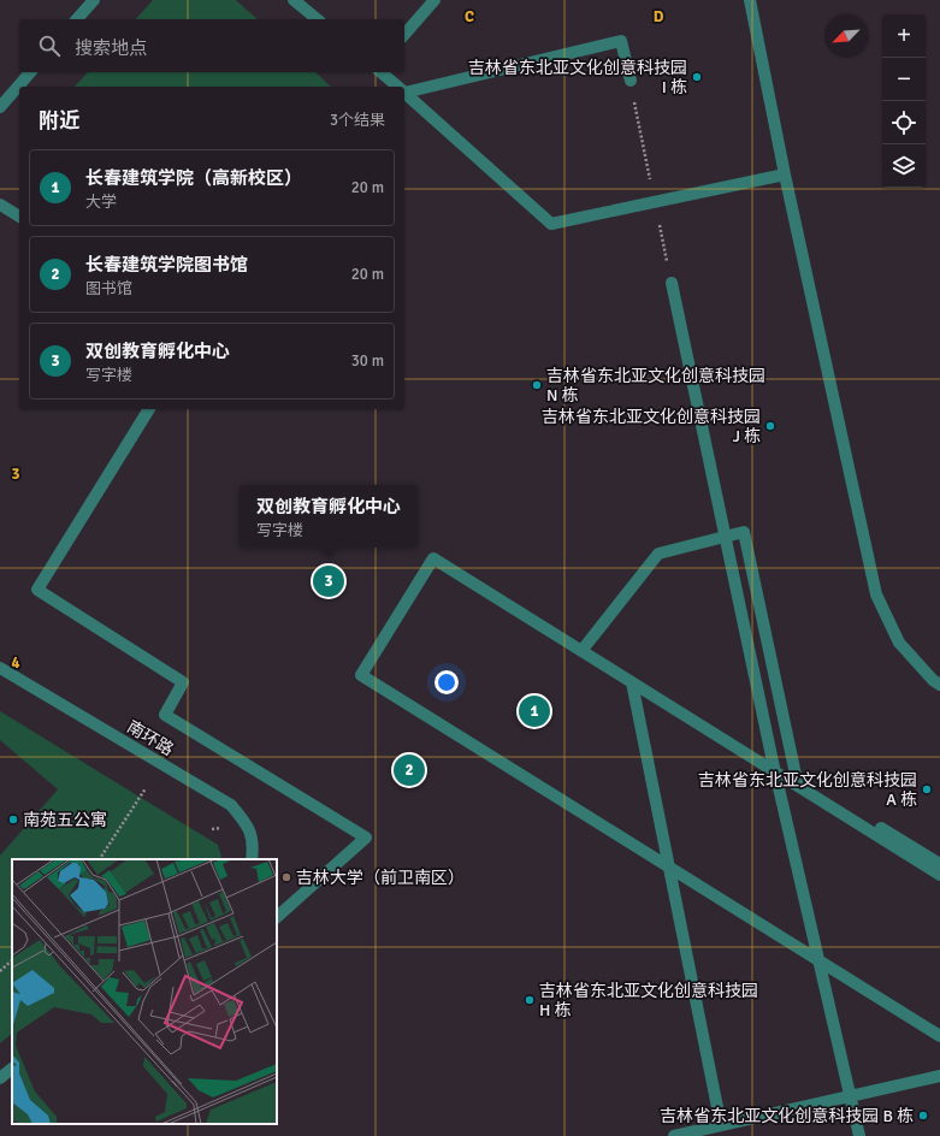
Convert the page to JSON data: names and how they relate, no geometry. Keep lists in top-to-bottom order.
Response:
{
  "streets": {
    "lane": ["南环路"]
  },
  "places": [
    "吉林省东北亚文化创意科技园 I 栋",
    "吉林省东北亚文化创意科技园 N 栋",
    "吉林省东北亚文化创意科技园 J 栋",
    "吉林省东北亚文化创意科技园 A 栋",
    "南苑五公寓",
    "吉林大学（前卫南区）",
    "吉林省东北亚文化创意科技园 H 栋",
    "吉林省东北亚文化创意科技园 B 栋"
  ],
  "north": "bottom left",
  "page": {
    "map_buttons": ["+", "−"],
    "search": "搜索地点",
    "heading": ["附近", "3个结果"],
    "list": [
      {
        "mark": "1",
        "name": "长春建筑学院（高新校区）",
        "note": "大学",
        "value": "20 m"
      },
      {
        "mark": "2",
        "name": "长春建筑学院图书馆",
        "note": "图书馆",
        "value": "20 m"
      },
      {
        "mark": "3",
        "name": "双创教育孵化中心",
        "note": "写字楼",
        "value": "30 m"
      }
    ],
    "popup": ["双创教育孵化中心", "写字楼"],
    "pins": ["3", "1", "2"]
  },
  "grid": {
    "columns": ["C", "D"],
    "rows": ["3", "4"]
  }
}
